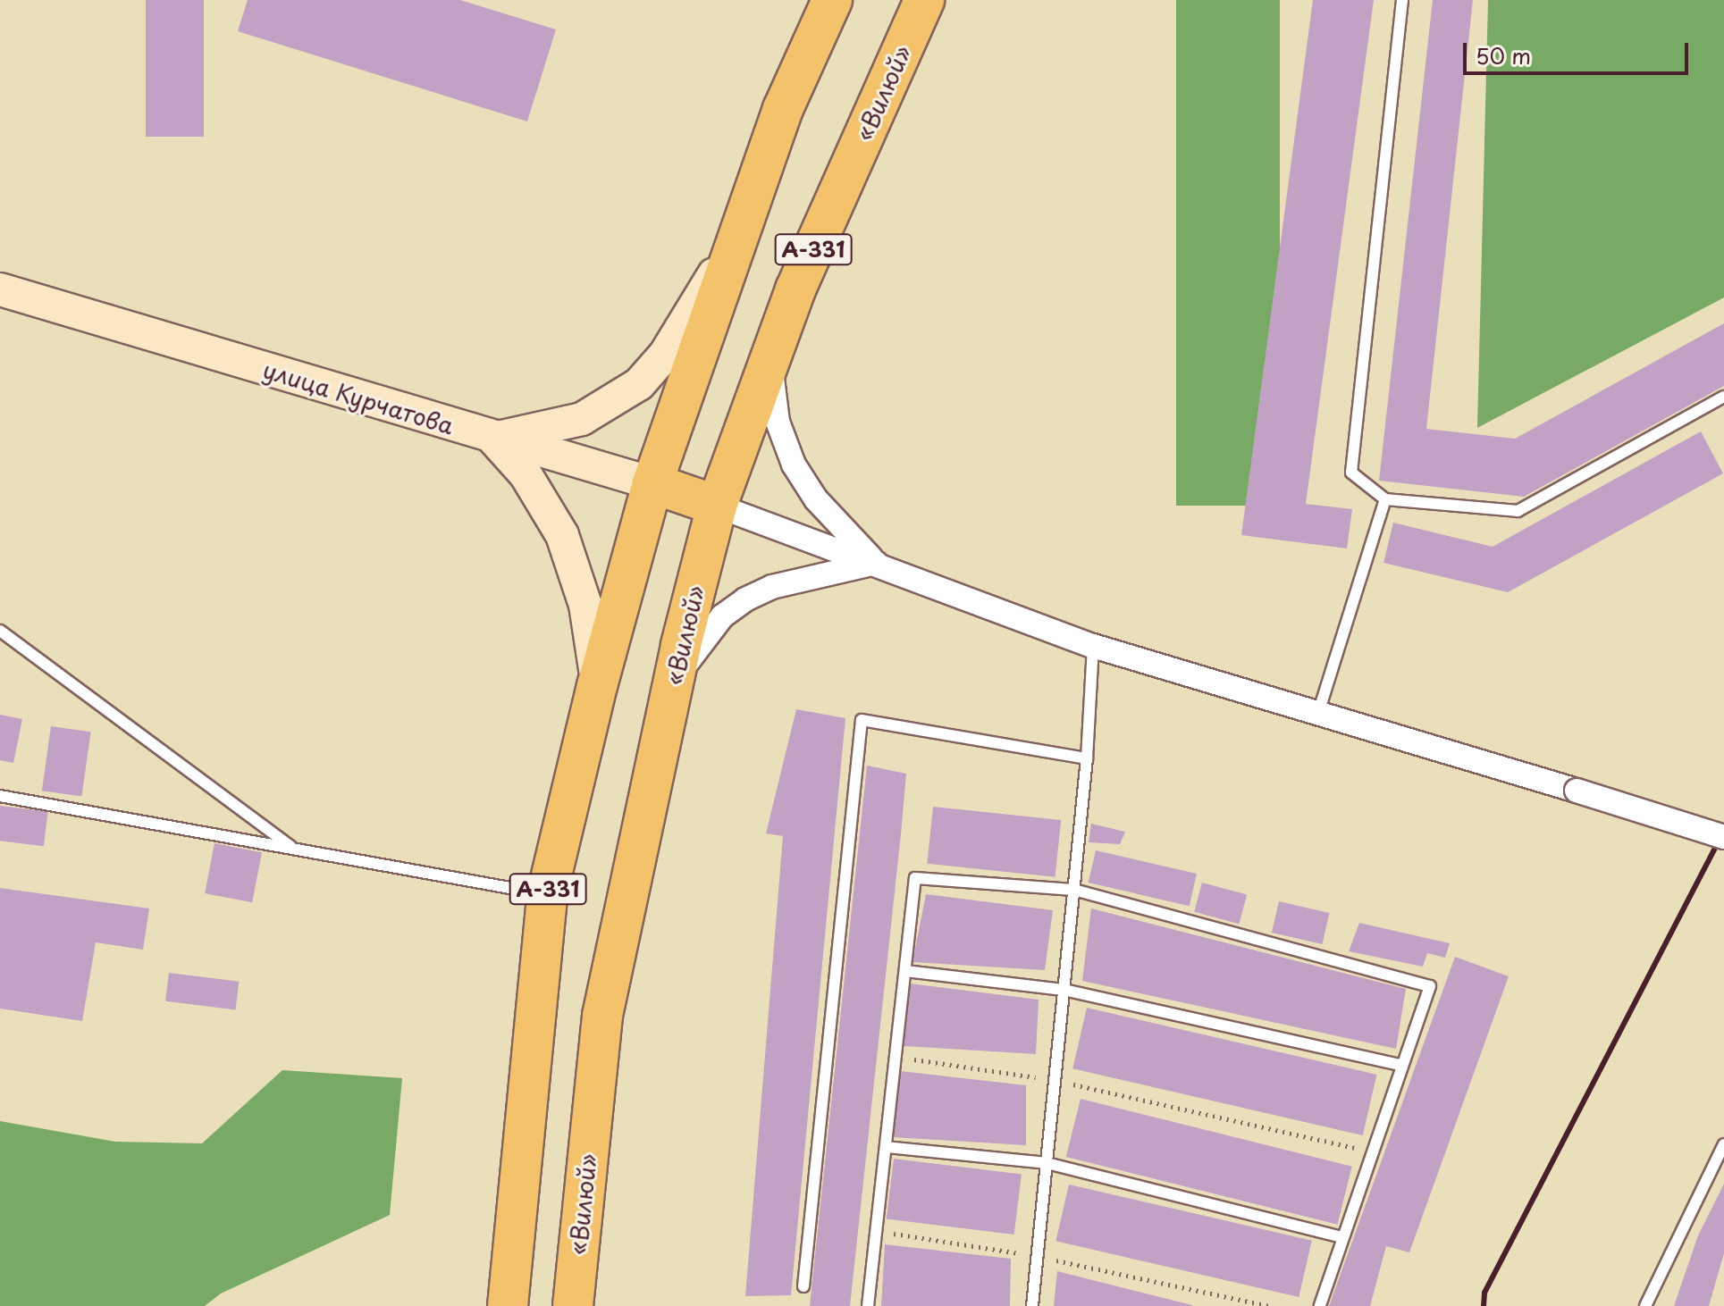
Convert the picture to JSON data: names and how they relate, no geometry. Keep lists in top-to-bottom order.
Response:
{
  "streets": {
    "highway": ["«Вилюй»", "А-331", "улица Курчатова"]
  },
  "crossings": [
    ["«Вилюй»", "улица Курчатова"],
    ["А-331", "улица Курчатова"]
  ],
  "scale_bar": "50 m"
}
